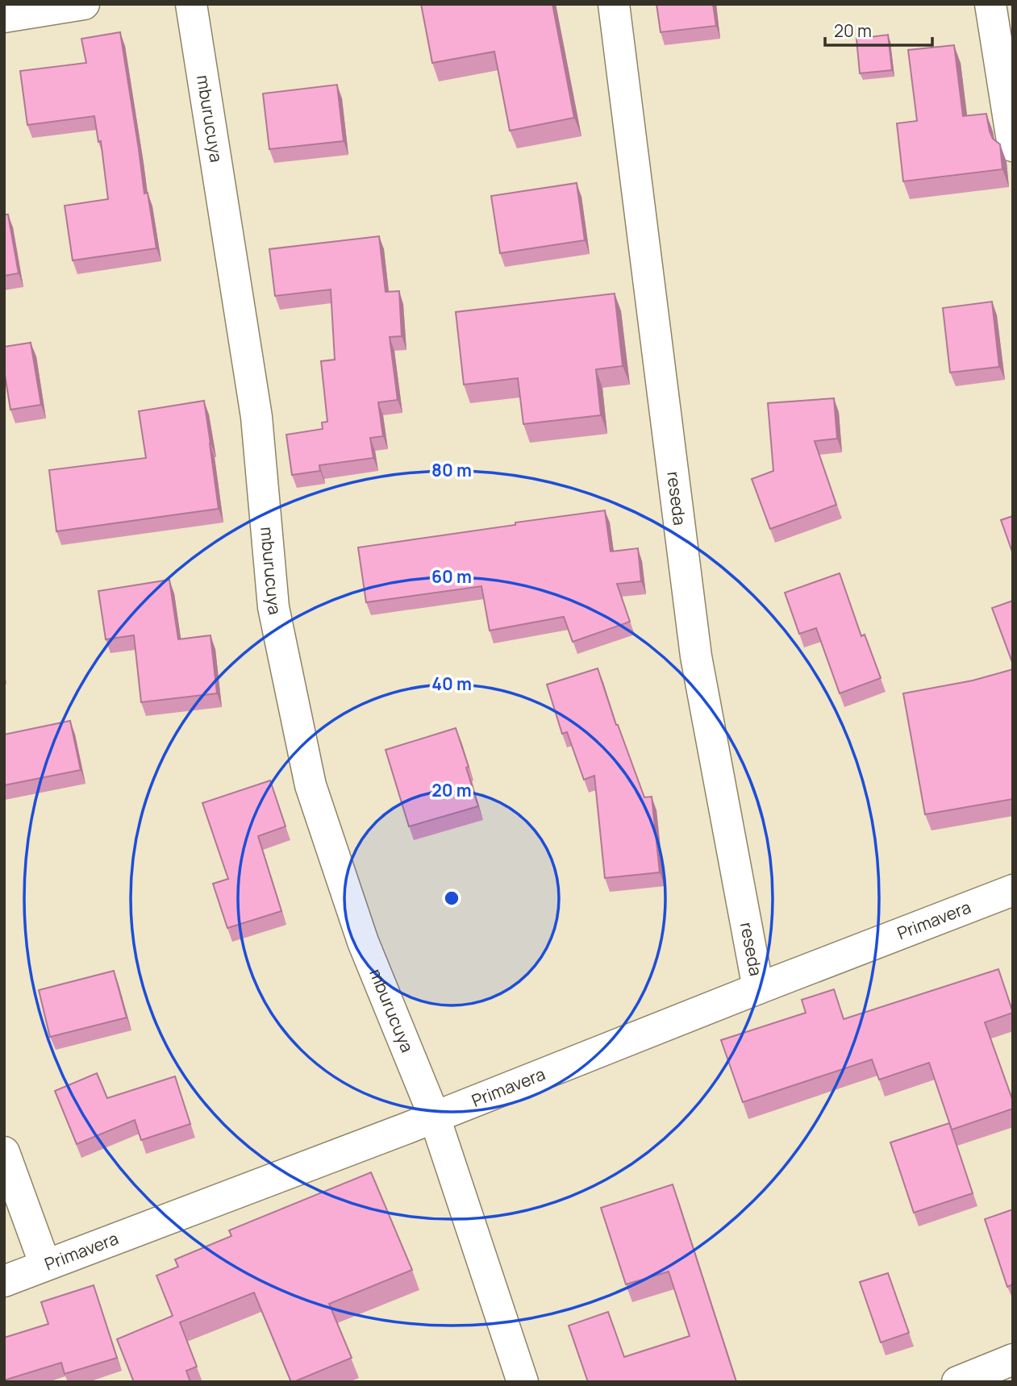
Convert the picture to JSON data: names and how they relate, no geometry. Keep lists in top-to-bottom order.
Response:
{
  "streets": {
    "street": ["mburucuya", "reseda", "Primavera"]
  },
  "crossings": [
    ["mburucuya", "Primavera"],
    ["reseda", "Primavera"]
  ],
  "scale_bar": "20 m",
  "rings": [
    "80 m",
    "60 m",
    "40 m",
    "20 m"
  ]
}
